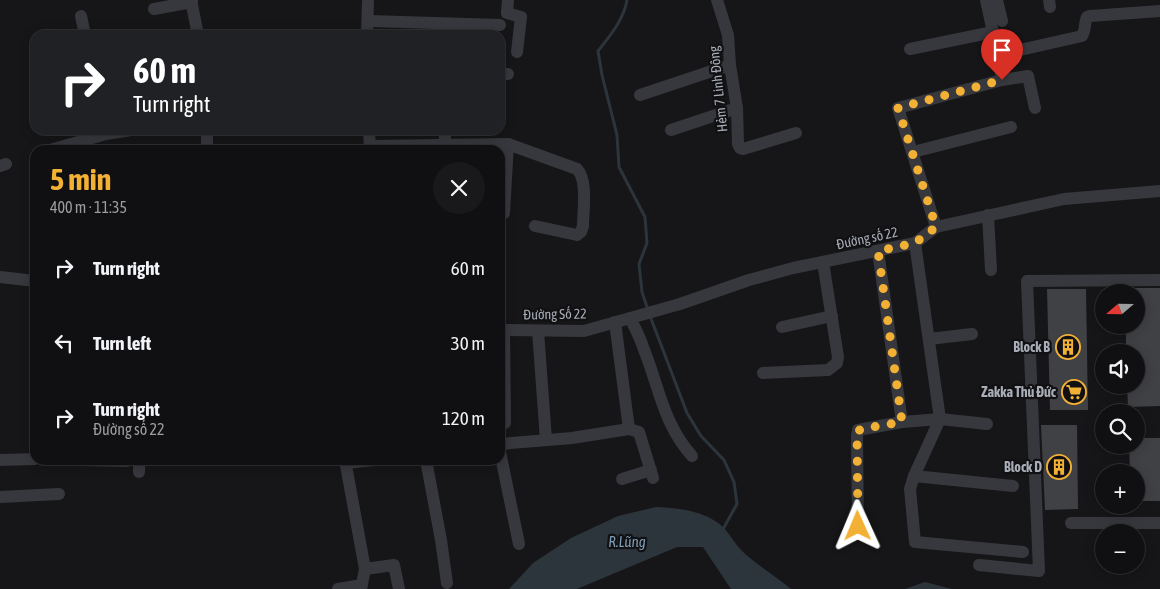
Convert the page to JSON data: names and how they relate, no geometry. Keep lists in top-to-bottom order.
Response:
{
  "streets": {
    "street": ["Hẻm 7 Linh Đông", "Đường số 22", "Đường Số 22"]
  },
  "crossings": [
    ["Đường số 22", "Đường Số 22"]
  ],
  "water": ["R.Lũng"],
  "places": {
    "building": ["Block B", "Block D"],
    "supermarket": ["Zakka Thủ Đức"]
  },
  "north": "left",
  "page": {
    "turn": ["60 m", "Turn right"],
    "heading": ["5 min", "400 m · 11:35"],
    "list": [
      {
        "name": "Turn right",
        "value": "60 m"
      },
      {
        "name": "Turn left",
        "value": "30 m"
      },
      {
        "name": "Turn right",
        "note": "Đường số 22",
        "value": "120 m"
      }
    ],
    "map_buttons": ["+", "−"]
  }
}
